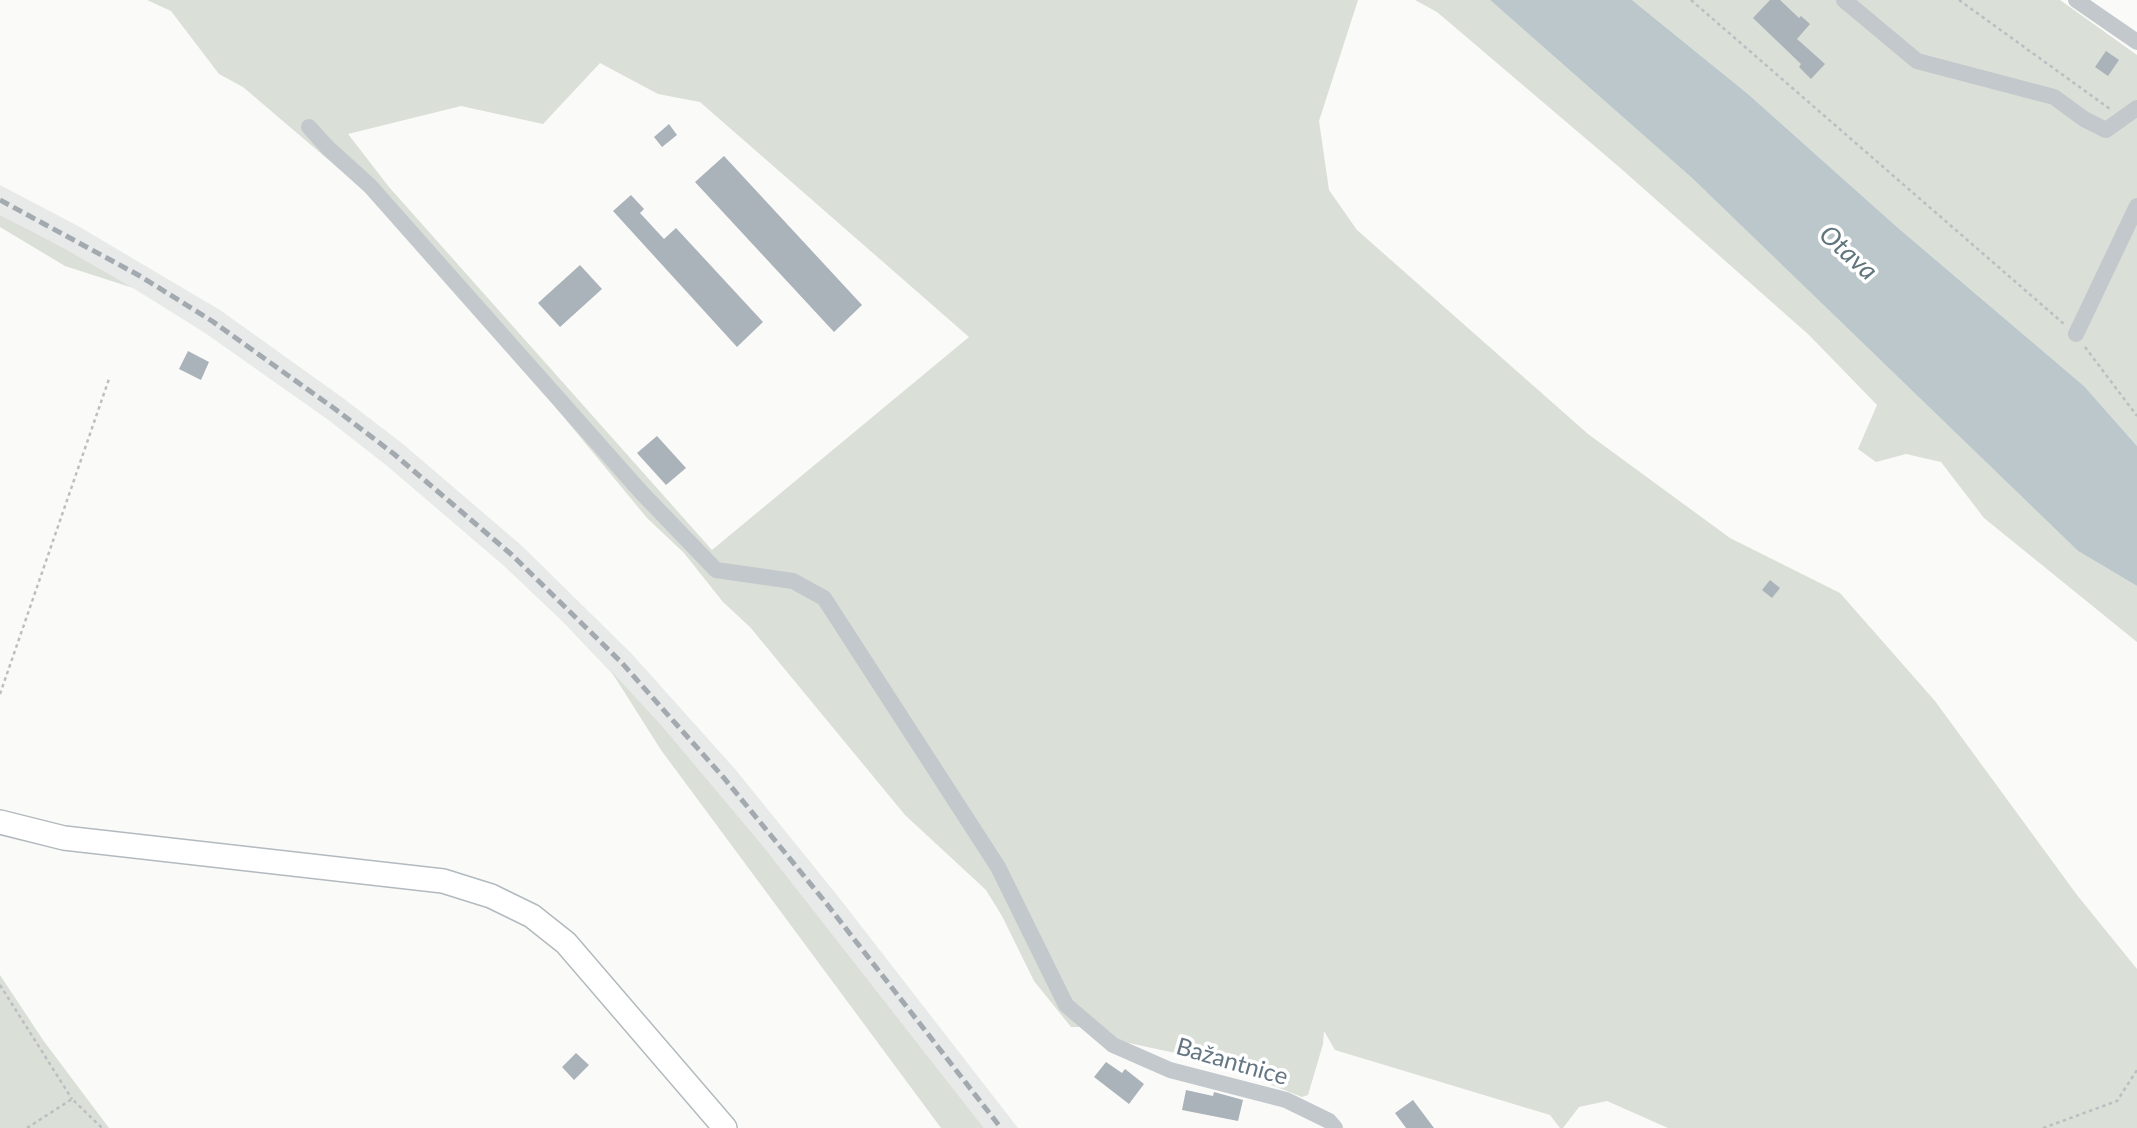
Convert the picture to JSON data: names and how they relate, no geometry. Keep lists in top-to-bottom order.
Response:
{
  "streets": {
    "street": ["Bažantnice"]
  },
  "water": ["Otava"]
}
